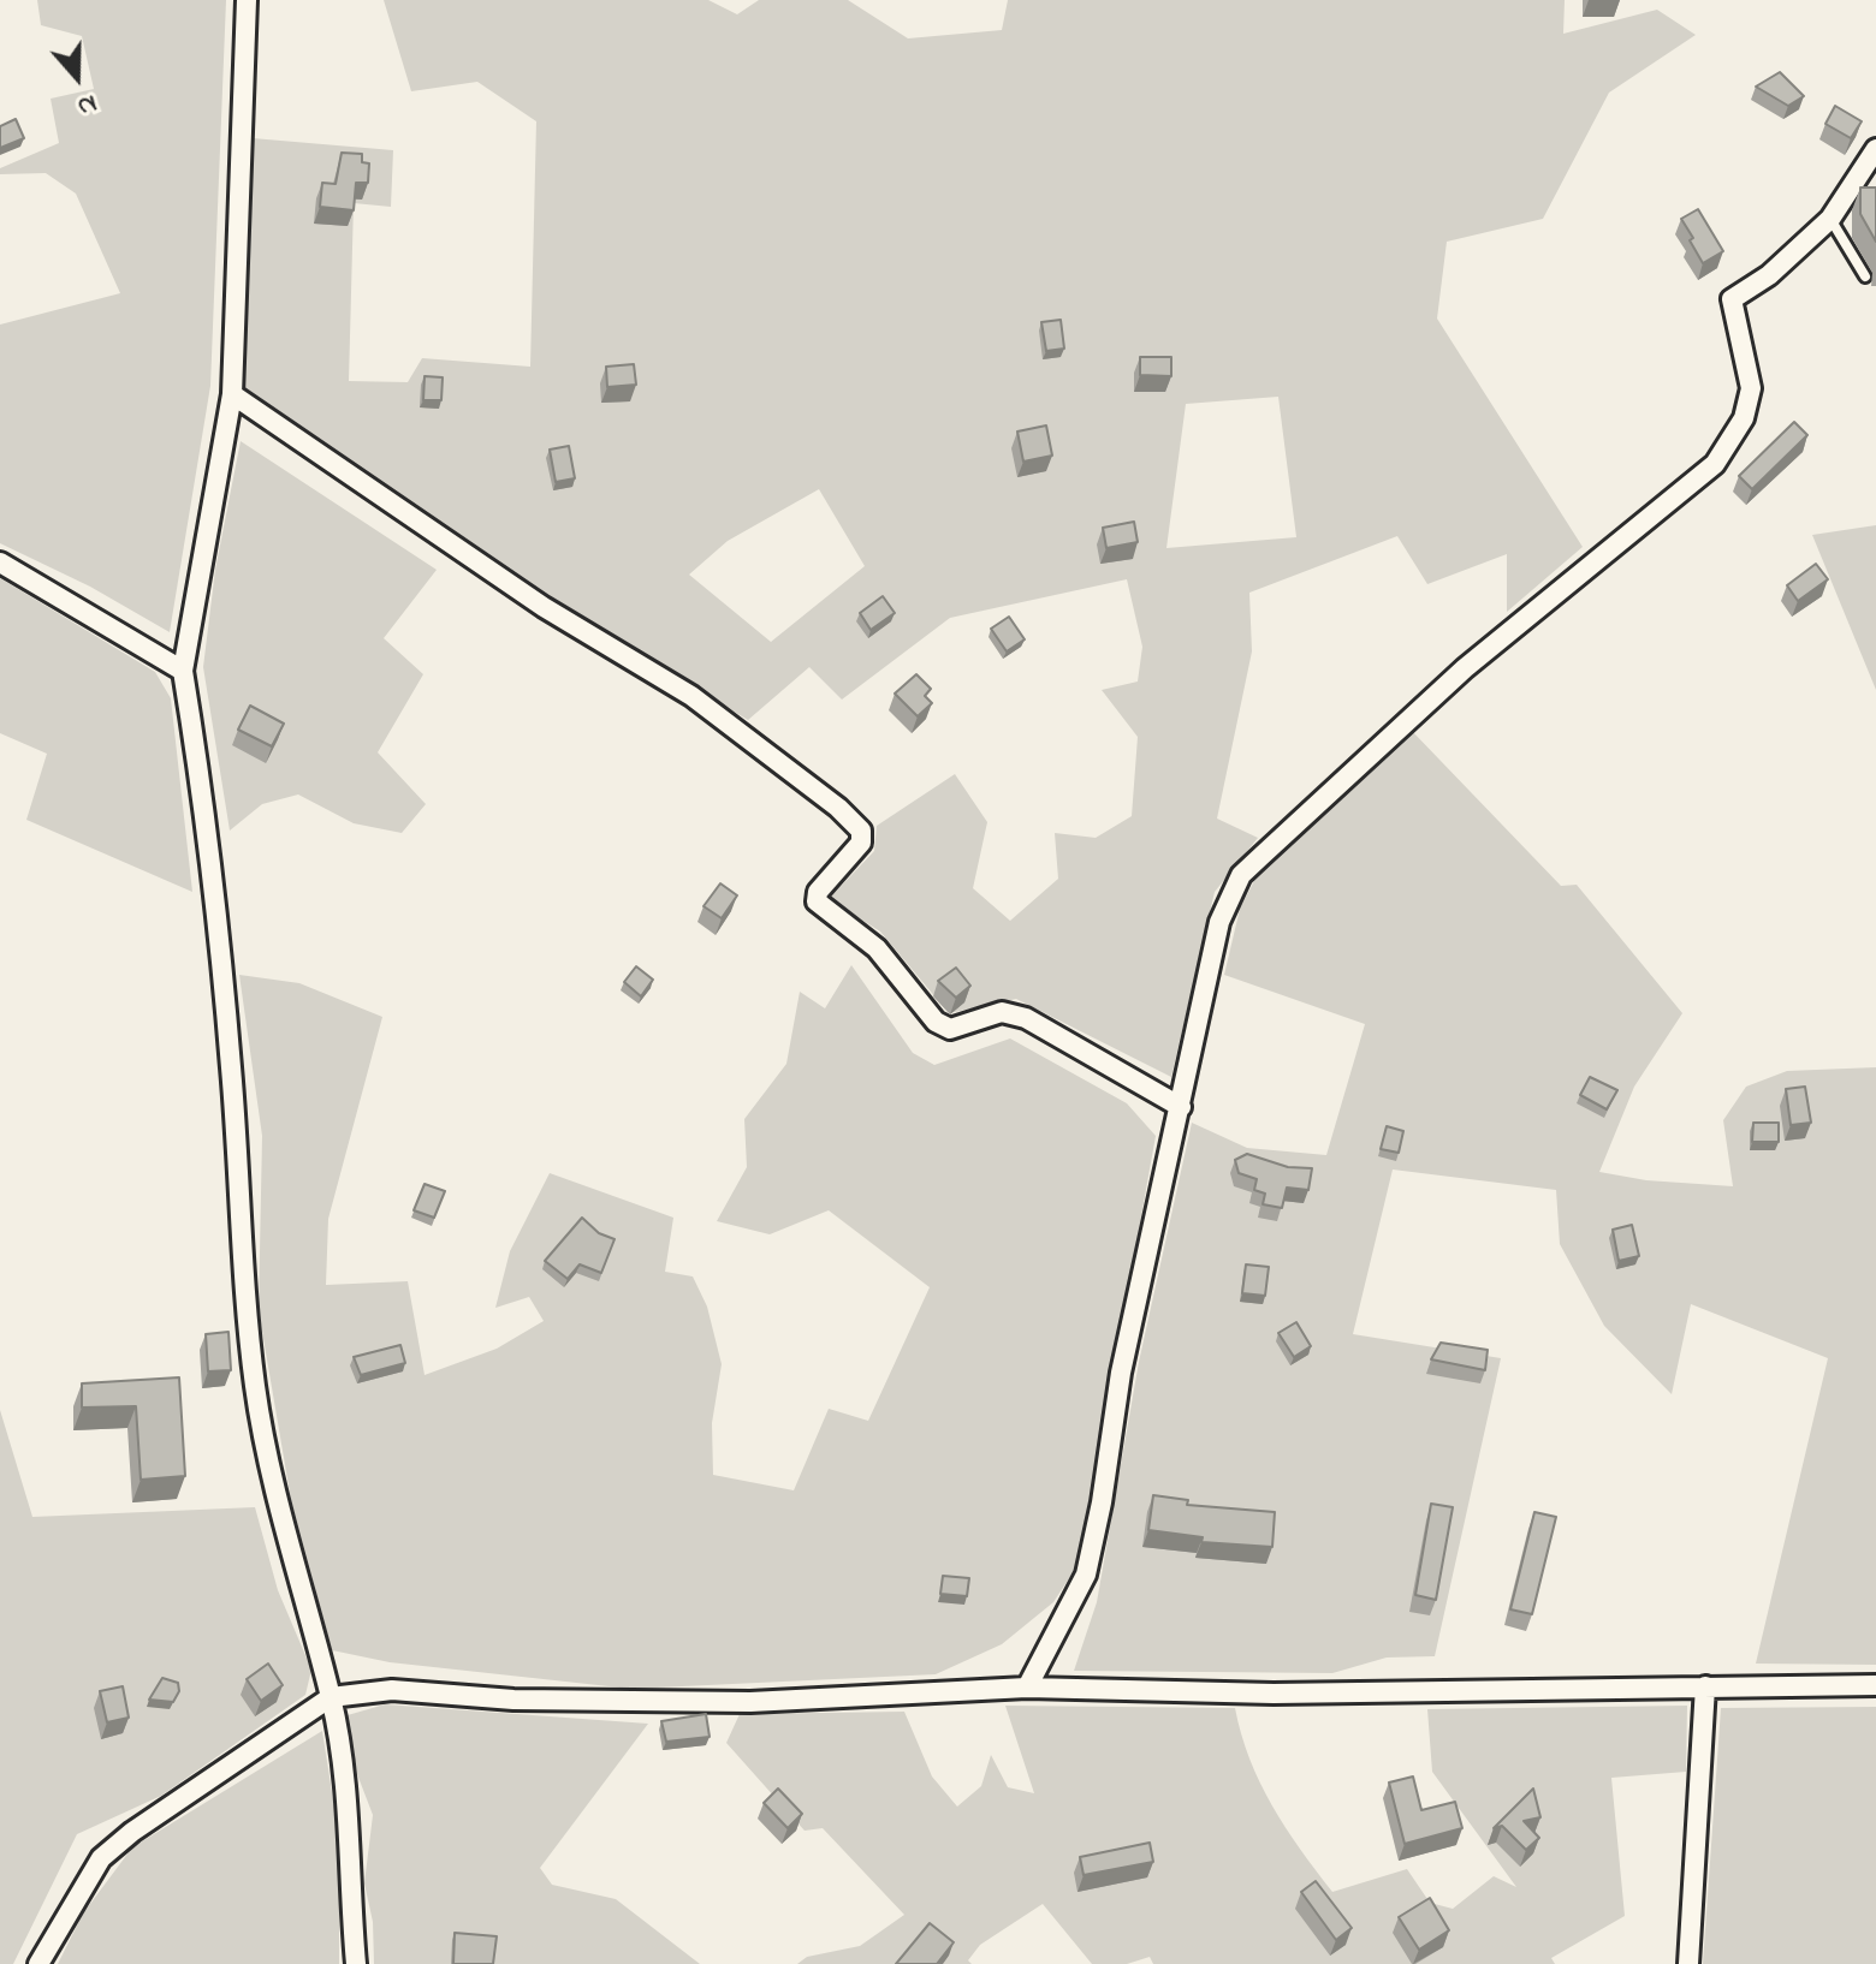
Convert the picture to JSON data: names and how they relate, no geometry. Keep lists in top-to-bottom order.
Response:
{
  "north": "bottom"
}
